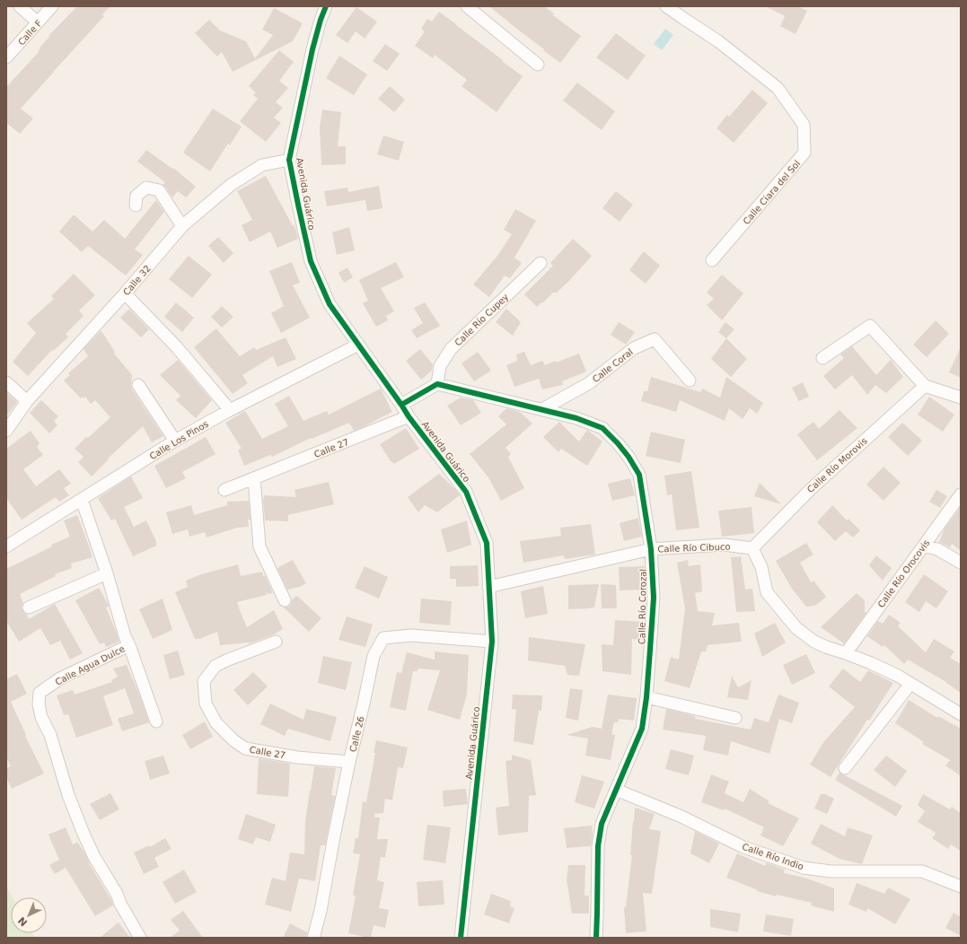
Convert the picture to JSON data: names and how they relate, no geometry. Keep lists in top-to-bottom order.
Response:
{
  "streets": {
    "street": [
      "Calle F",
      "Calle Ciara del Sol",
      "Avenida Guárico",
      "Calle 32",
      "Calle Río Cupey",
      "Calle Coral",
      "Calle Los Pinos",
      "Calle 27",
      "Calle Río Morovis",
      "Calle Río Cibuco",
      "Calle Río Orocovis",
      "Calle Río Corozal",
      "Calle Agua Dulce",
      "Calle 26",
      "Calle Río Indio"
    ]
  },
  "crossings": [
    ["Avenida Guárico", "Calle 32"],
    ["Avenida Guárico", "Calle Los Pinos"],
    ["Avenida Guárico", "Calle 27"],
    ["Avenida Guárico", "Calle Río Cibuco"],
    ["Avenida Guárico", "Calle 26"],
    ["Calle Río Cupey", "Calle Río Corozal"],
    ["Calle Coral", "Calle Río Corozal"],
    ["Calle Los Pinos", "Calle Agua Dulce"],
    ["Calle 27", "Calle 26"],
    ["Calle Río Morovis", "Calle Río Cibuco"],
    ["Calle Río Cibuco", "Calle Río Corozal"],
    ["Calle Río Corozal", "Calle Río Indio"]
  ],
  "north": "bottom left"
}
